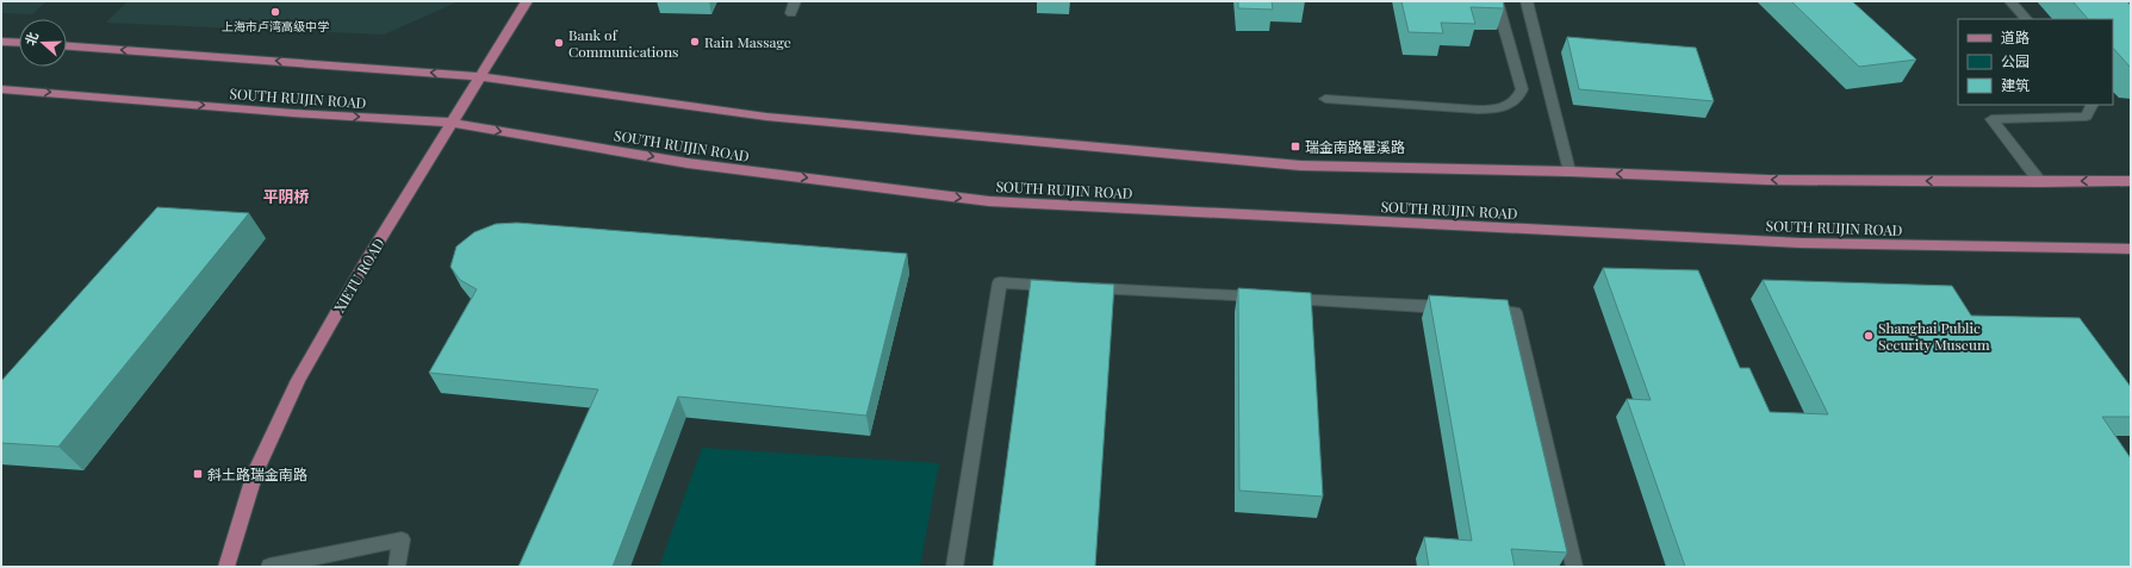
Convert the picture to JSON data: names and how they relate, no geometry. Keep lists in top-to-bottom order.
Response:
{
  "streets": {
    "main road": ["SOUTH RUIJIN ROAD", "XIETU ROAD"]
  },
  "crossings": [
    ["SOUTH RUIJIN ROAD", "XIETU ROAD"]
  ],
  "districts": ["平阴桥"],
  "places": {
    "other": [
      "上海市卢湾高级中学",
      "Rain Massage",
      "Bank of Communications",
      "Shanghai Public Security Museum"
    ],
    "transit": ["瑞金南路瞿溪路", "斜土路瑞金南路"]
  },
  "legend": ["道路", "公园", "建筑"],
  "north": "left"
}
